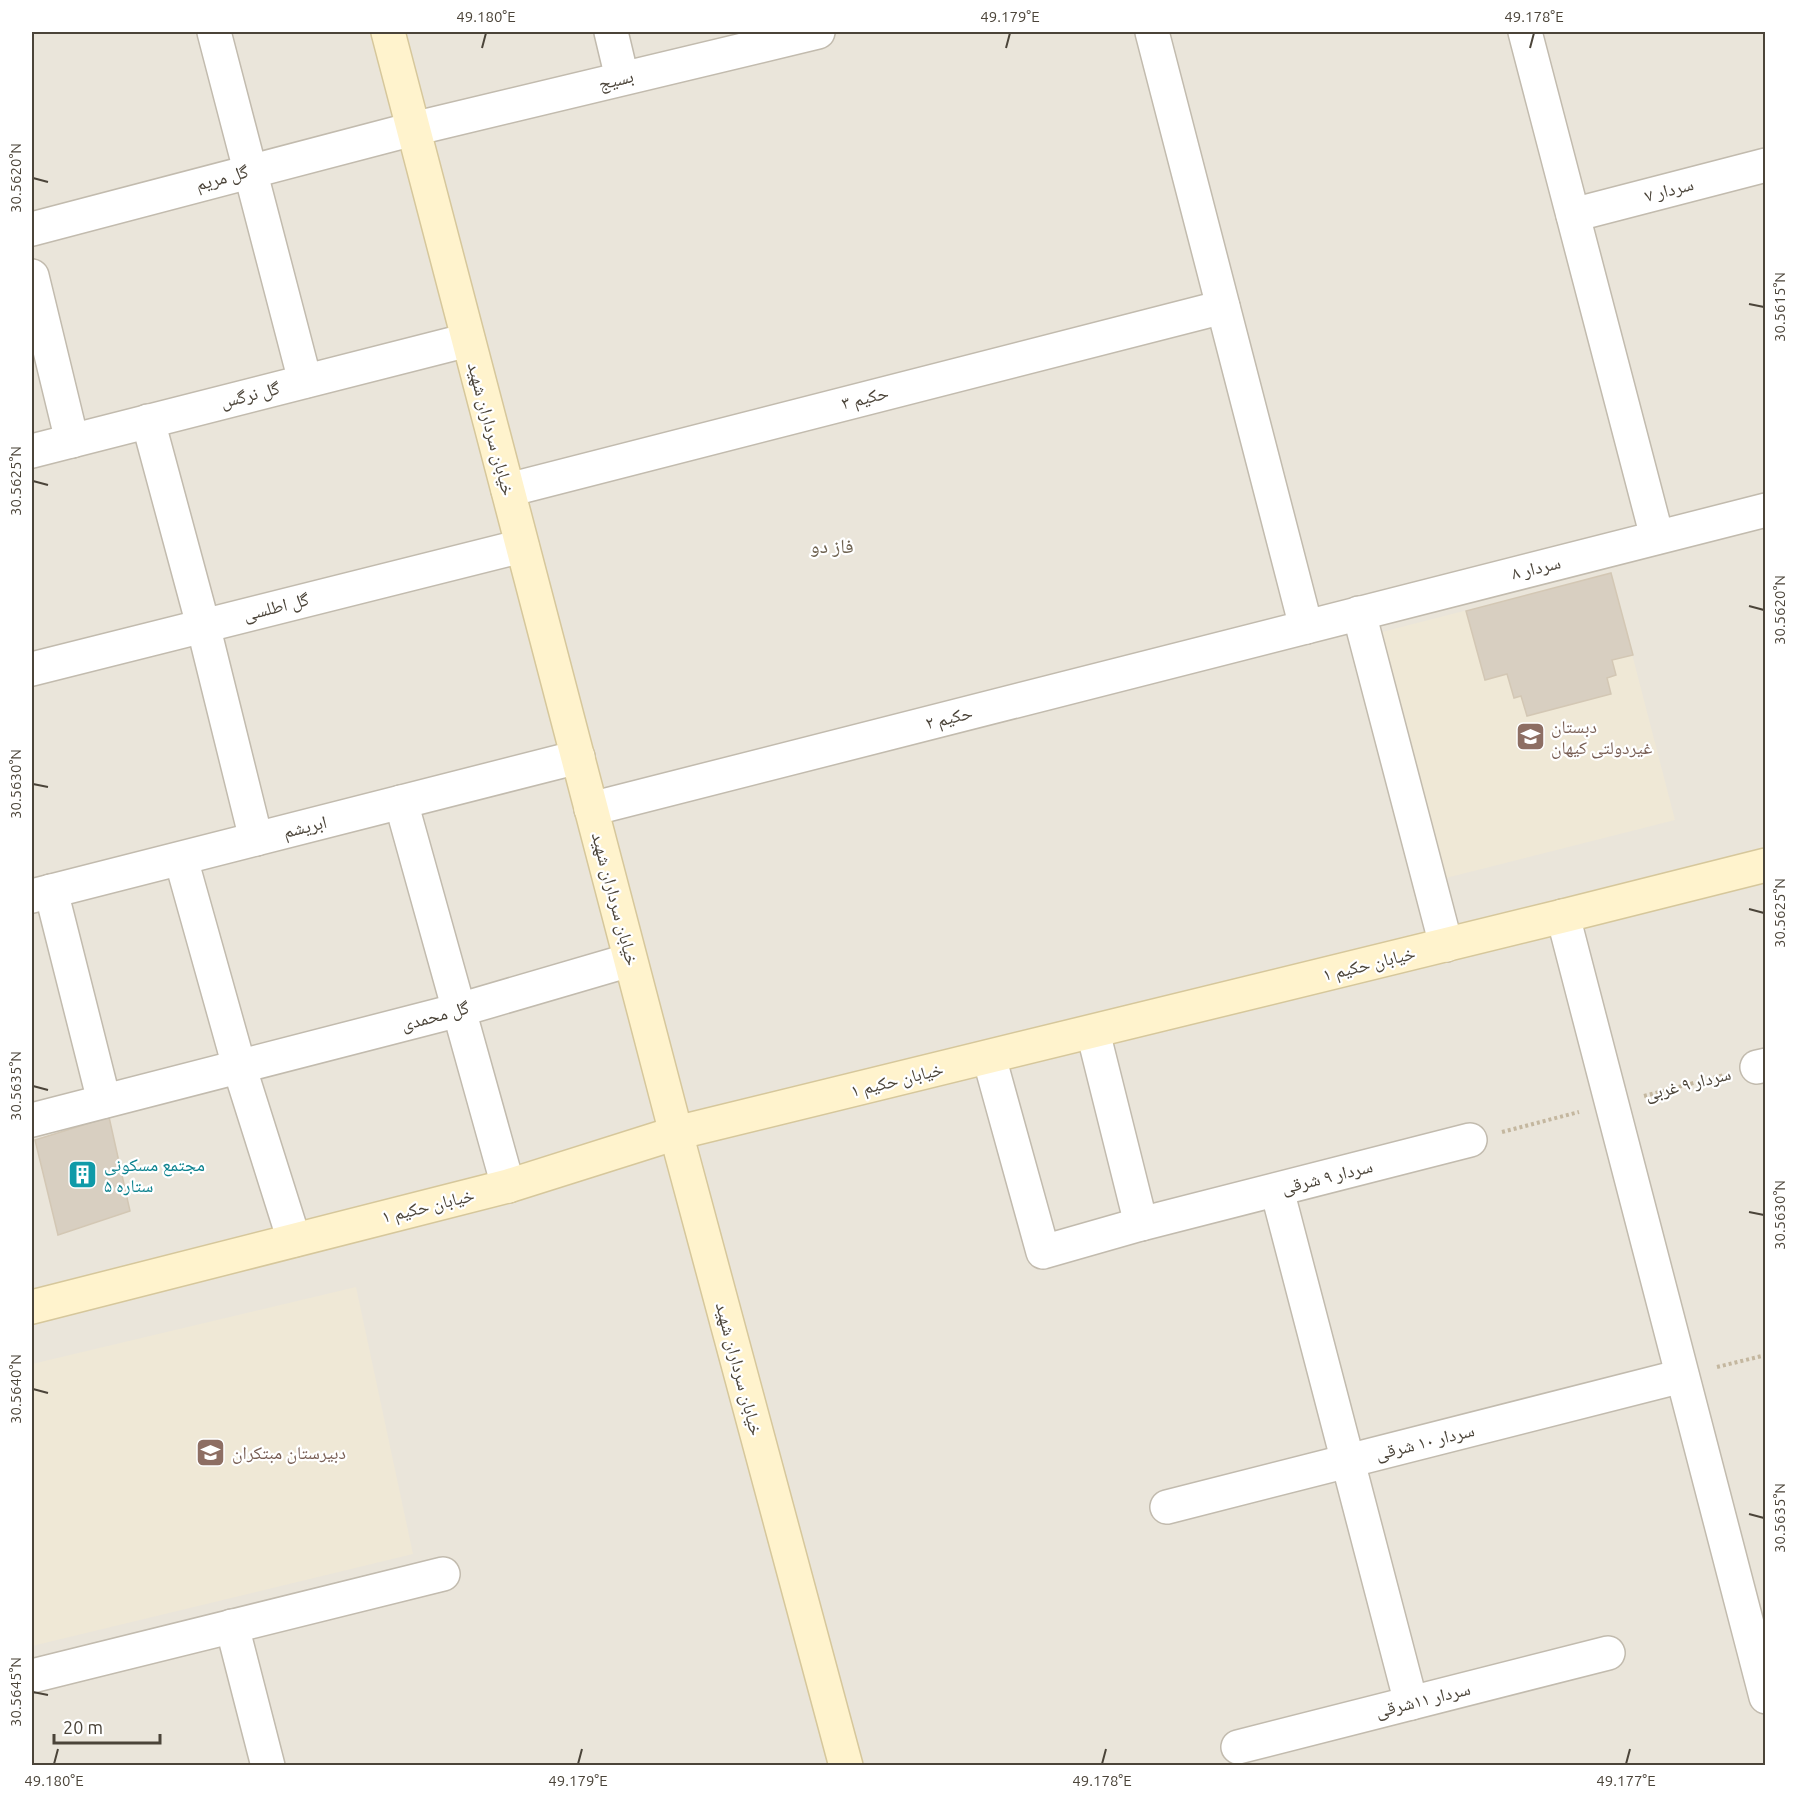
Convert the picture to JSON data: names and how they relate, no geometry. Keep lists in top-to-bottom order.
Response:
{
  "streets": {
    "street": [
      "بسیج",
      "گل مریم",
      "سردار ۷",
      "گل نرگس",
      "حکیم ۳",
      "خیابان سرداران شهید",
      "سردار ۸",
      "گل اطلسی",
      "حکیم ۲",
      "ابریشم",
      "خیابان حکیم ۱",
      "گل محمدی",
      "سردار ۹ شرقی",
      "سردار ۱۰ شرقی",
      "سردار ۱۱شرقی"
    ],
    "path": ["سردار ۹ غربی"]
  },
  "crossings": [
    ["بسیج", "گل مریم"],
    ["بسیج", "خیابان سرداران شهید"],
    ["گل مریم", "خیابان سرداران شهید"],
    ["گل نرگس", "خیابان سرداران شهید"],
    ["حکیم ۳", "خیابان سرداران شهید"],
    ["خیابان سرداران شهید", "گل اطلسی"],
    ["خیابان سرداران شهید", "حکیم ۲"],
    ["خیابان سرداران شهید", "ابریشم"],
    ["خیابان سرداران شهید", "خیابان حکیم ۱"],
    ["خیابان سرداران شهید", "گل محمدی"],
    ["سردار ۸", "حکیم ۲"],
    ["خیابان حکیم ۱", "سردار ۹ شرقی"]
  ],
  "districts": ["فاز دو"],
  "places": {
    "school or university": ["دبستان غیردولتی کیهان", "دبیرستان مبتکران"],
    "building": ["مجتمع مسکونی ستاره ۵"]
  },
  "scale_bar": "20 m",
  "coordinates": [
    "49.180°E",
    "49.179°E",
    "49.178°E",
    "30.5620°N",
    "30.5615°N",
    "30.5625°N",
    "30.5630°N",
    "30.5635°N",
    "30.5640°N",
    "30.5645°N",
    "49.177°E"
  ]
}
